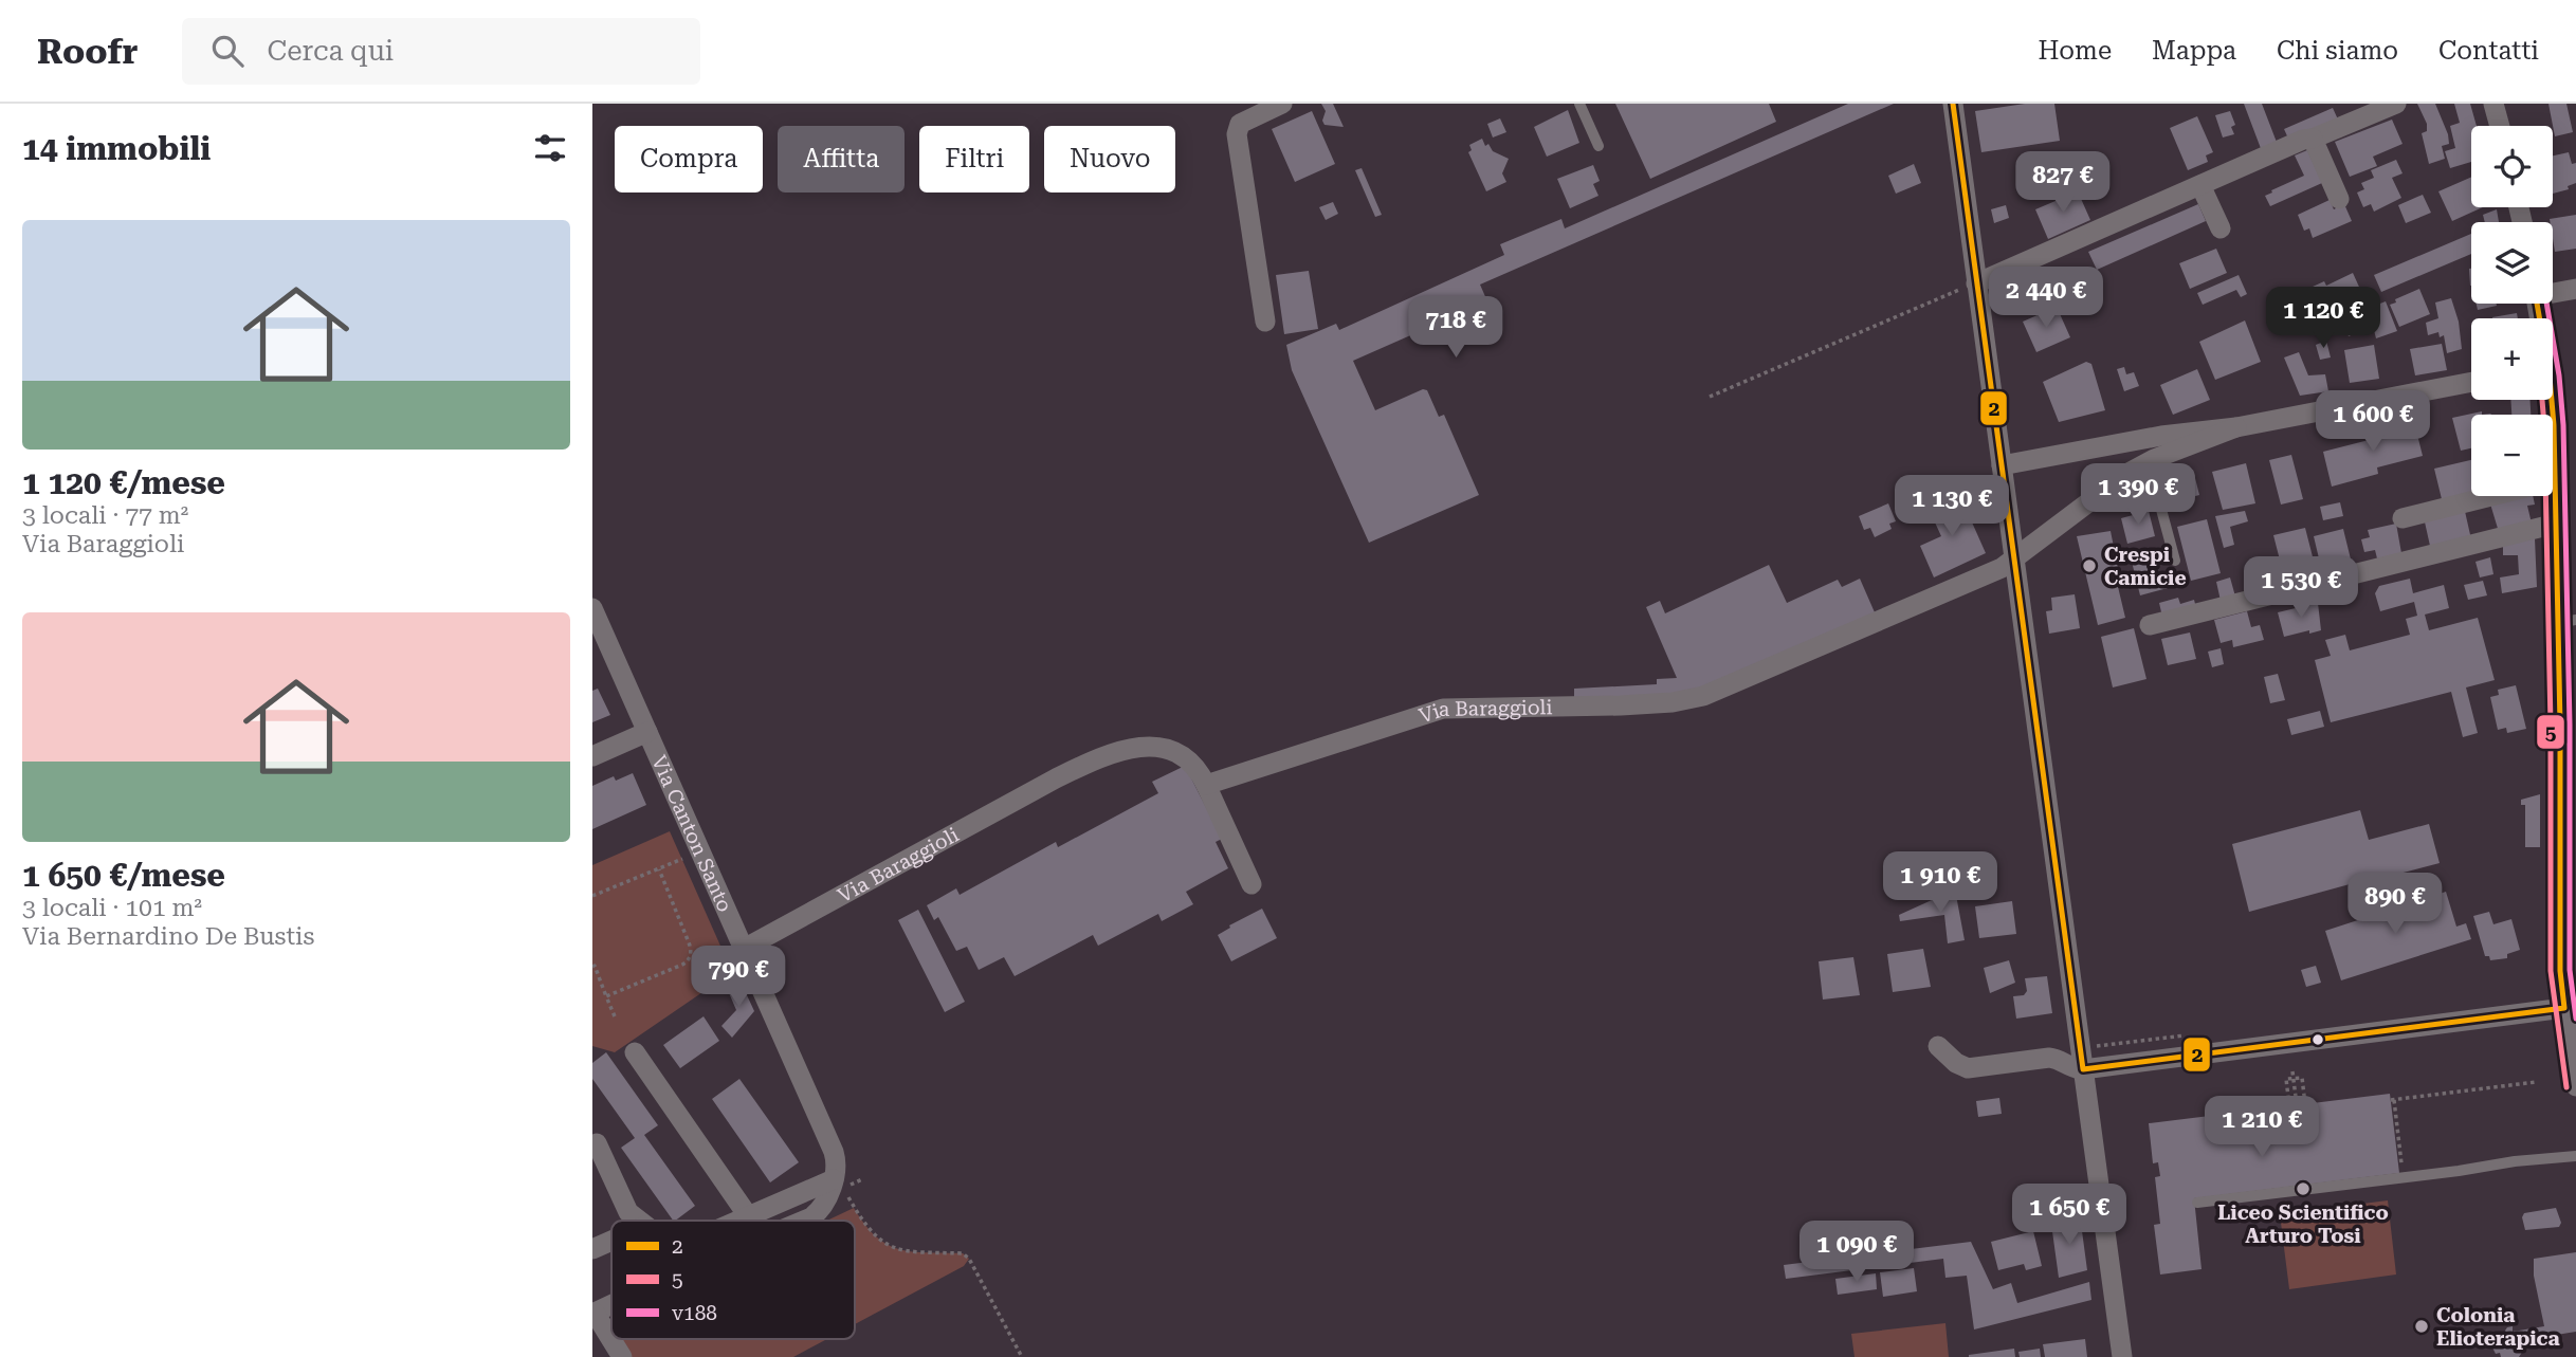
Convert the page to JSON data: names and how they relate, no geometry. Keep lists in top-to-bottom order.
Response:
{
  "streets": {
    "street": ["Via Baraggioli", "Via Canton Santo"]
  },
  "crossings": [
    ["Via Baraggioli", "Via Canton Santo"]
  ],
  "places": ["Crespi Camicie", "Liceo Scientifico Arturo Tosi", "Colonia Elioterapica"],
  "lines": ["transit line 2", "transit line v188", "transit line 5"],
  "legend": ["2", "5", "v188"],
  "page": {
    "header": "Roofr",
    "search": "Cerca qui",
    "nav": [
      "Home",
      "Mappa",
      "Chi siamo",
      "Contatti"
    ],
    "heading": "14 immobili",
    "map_buttons": ["+", "−"],
    "chip": [
      "Compra",
      "Affitta",
      "Filtri",
      "Nuovo"
    ],
    "price": [
      "827 €",
      "2 440 €",
      "1 120 €",
      "718 €",
      "1 600 €",
      "1 390 €",
      "1 130 €",
      "1 530 €",
      "1 910 €",
      "890 €",
      "790 €",
      "1 210 €",
      "1 650 €",
      "1 090 €"
    ],
    "list": [
      {
        "name": "1 120 €/mese",
        "note": "3 locali · 77 m² · Via Baraggioli"
      },
      {
        "name": "1 650 €/mese",
        "note": "3 locali · 101 m² · Via Bernardino De Bustis"
      }
    ]
  }
}
